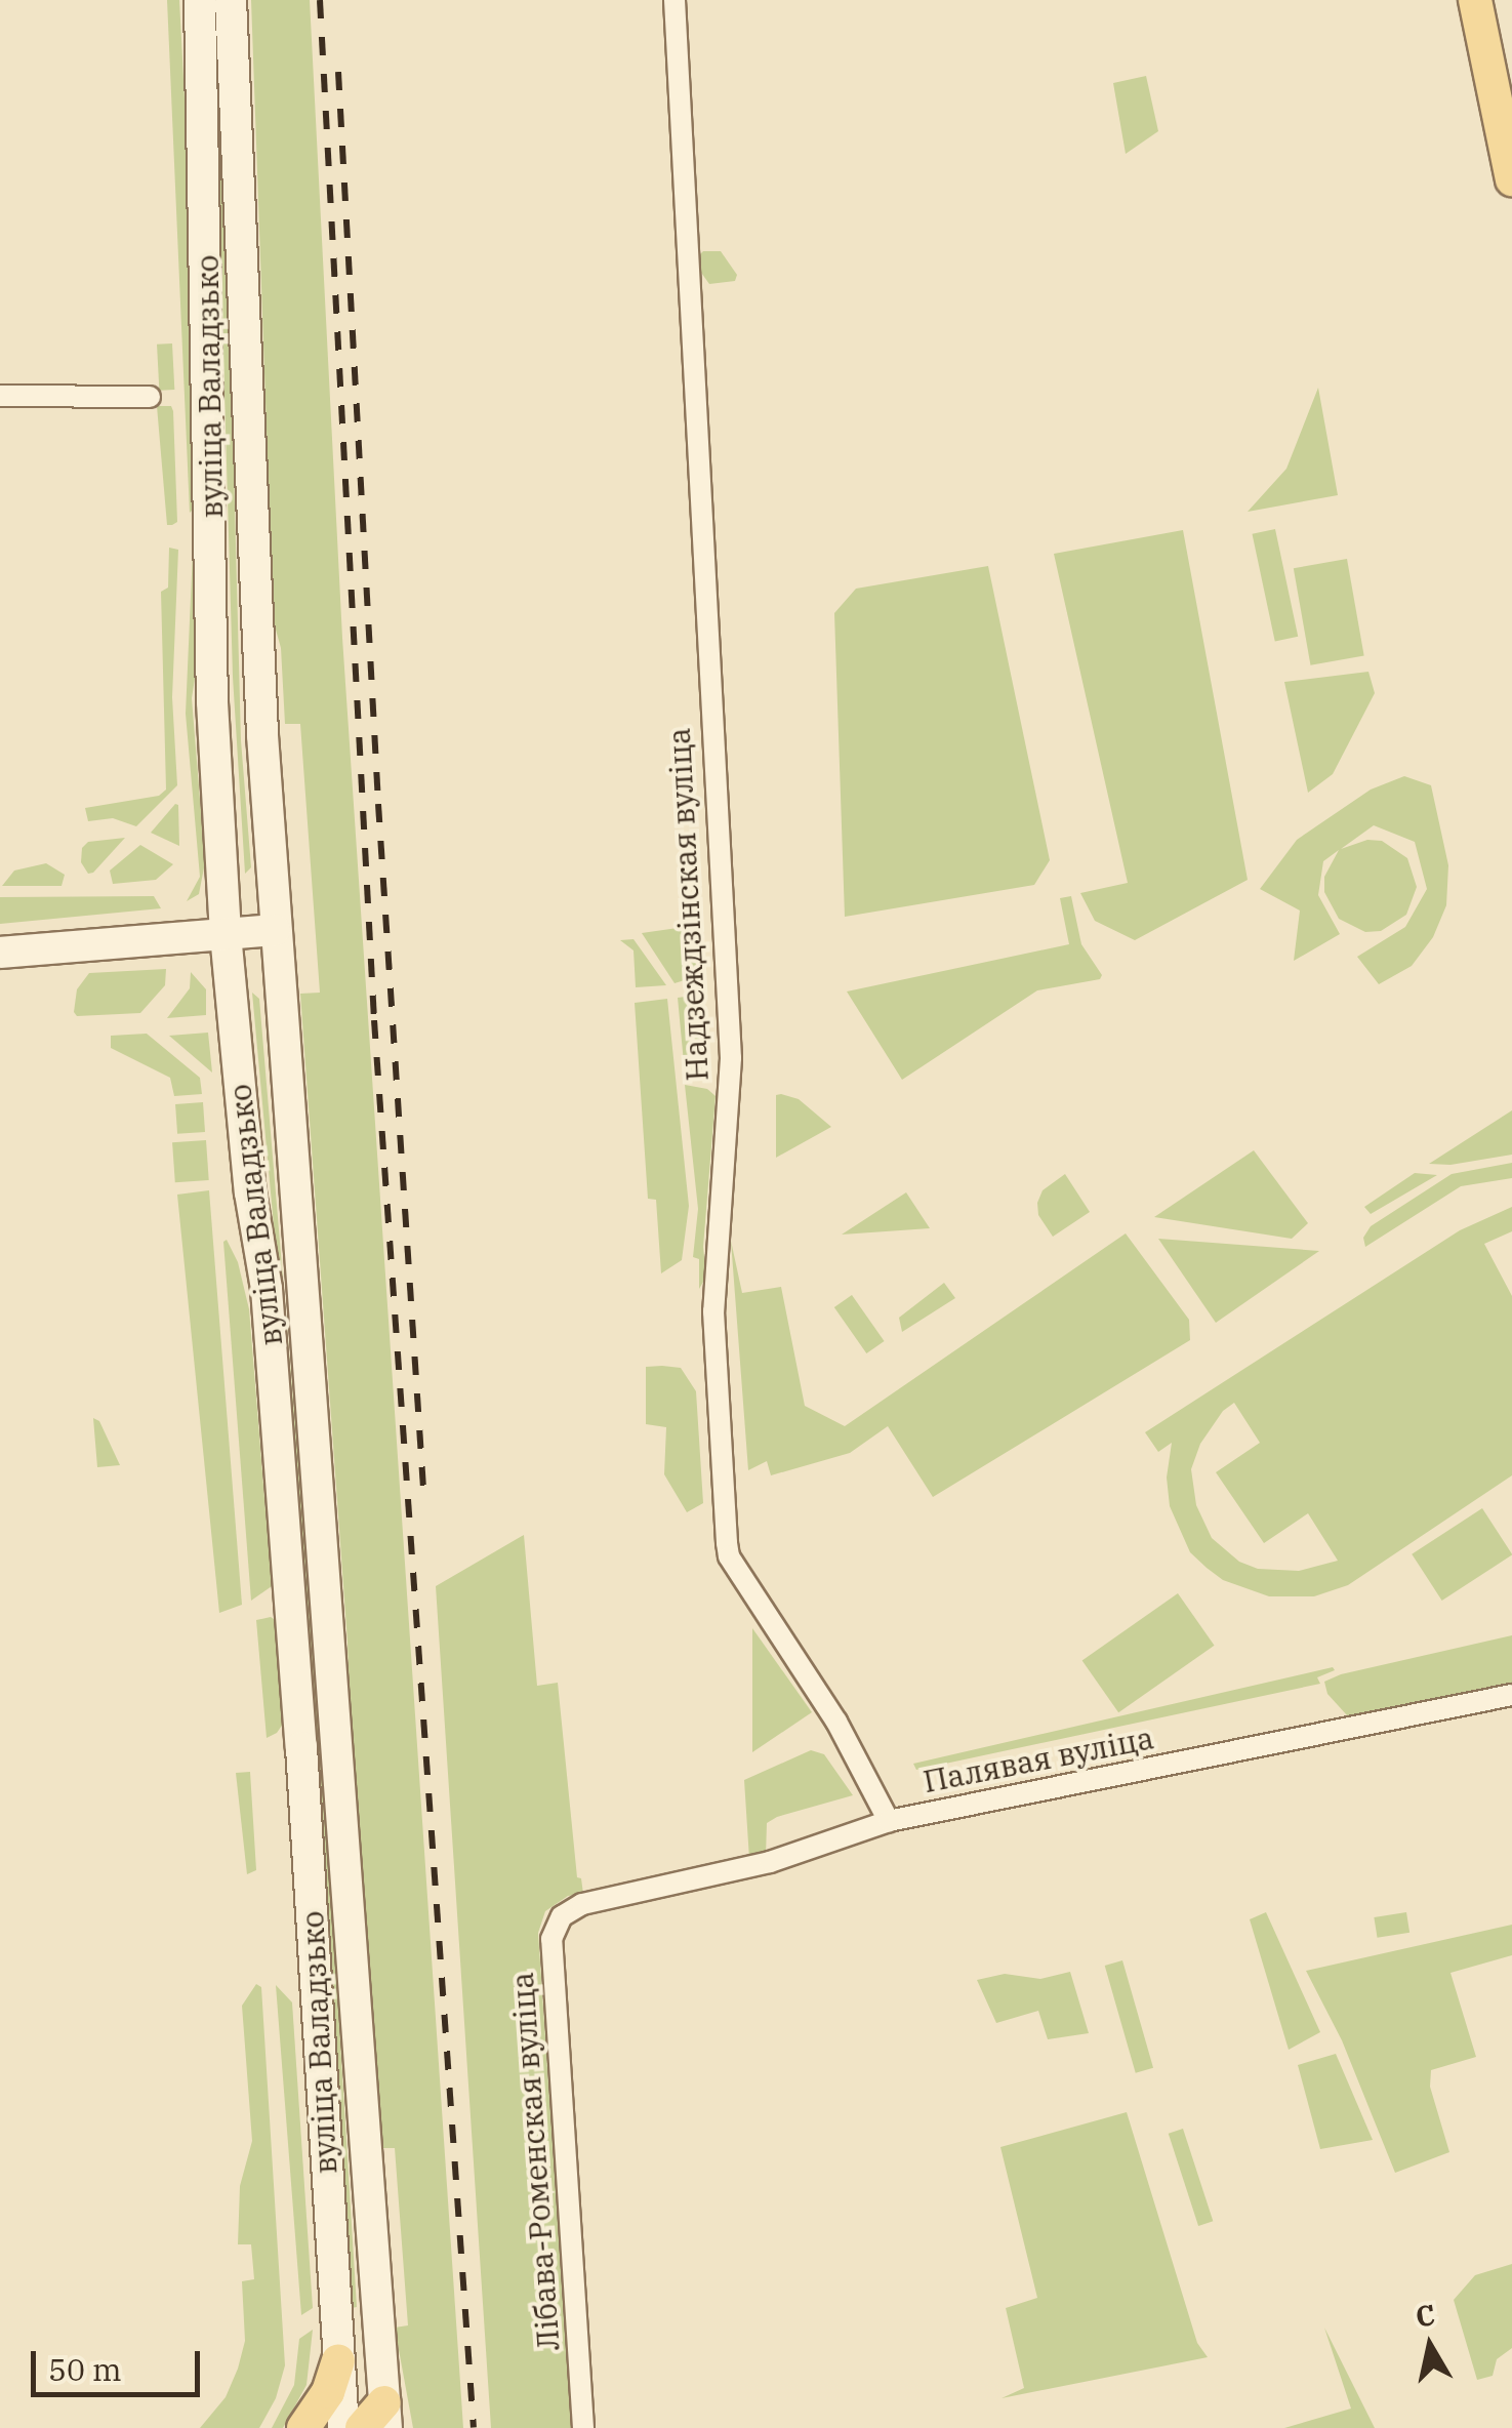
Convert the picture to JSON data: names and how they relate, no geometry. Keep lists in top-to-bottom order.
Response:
{
  "streets": {
    "main road": ["вуліца Валадзько"],
    "street": ["Надзеждзінская вуліца", "Палявая вуліца", "Лібава-Роменская вуліца"]
  },
  "crossings": [
    ["Надзеждзінская вуліца", "Палявая вуліца"],
    ["Палявая вуліца", "Лібава-Роменская вуліца"]
  ],
  "scale_bar": "50 m",
  "north": "top"
}
